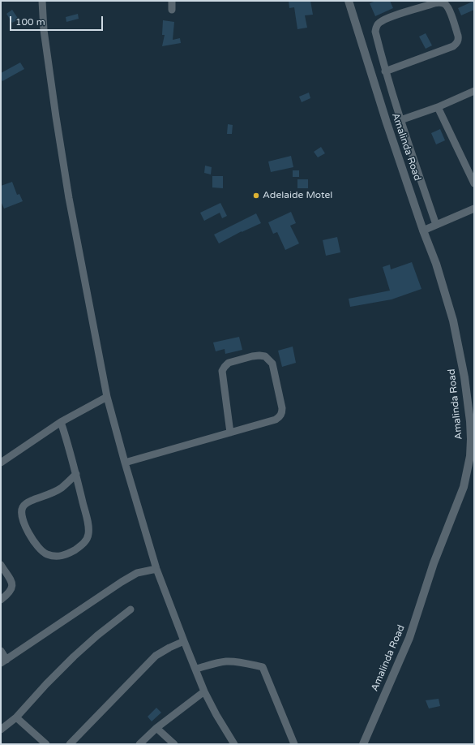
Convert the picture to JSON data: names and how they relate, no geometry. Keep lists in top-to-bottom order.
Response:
{
  "streets": {
    "street": ["Amalinda Road"]
  },
  "places": ["Adelaide Motel"],
  "scale_bar": "100 m"
}
